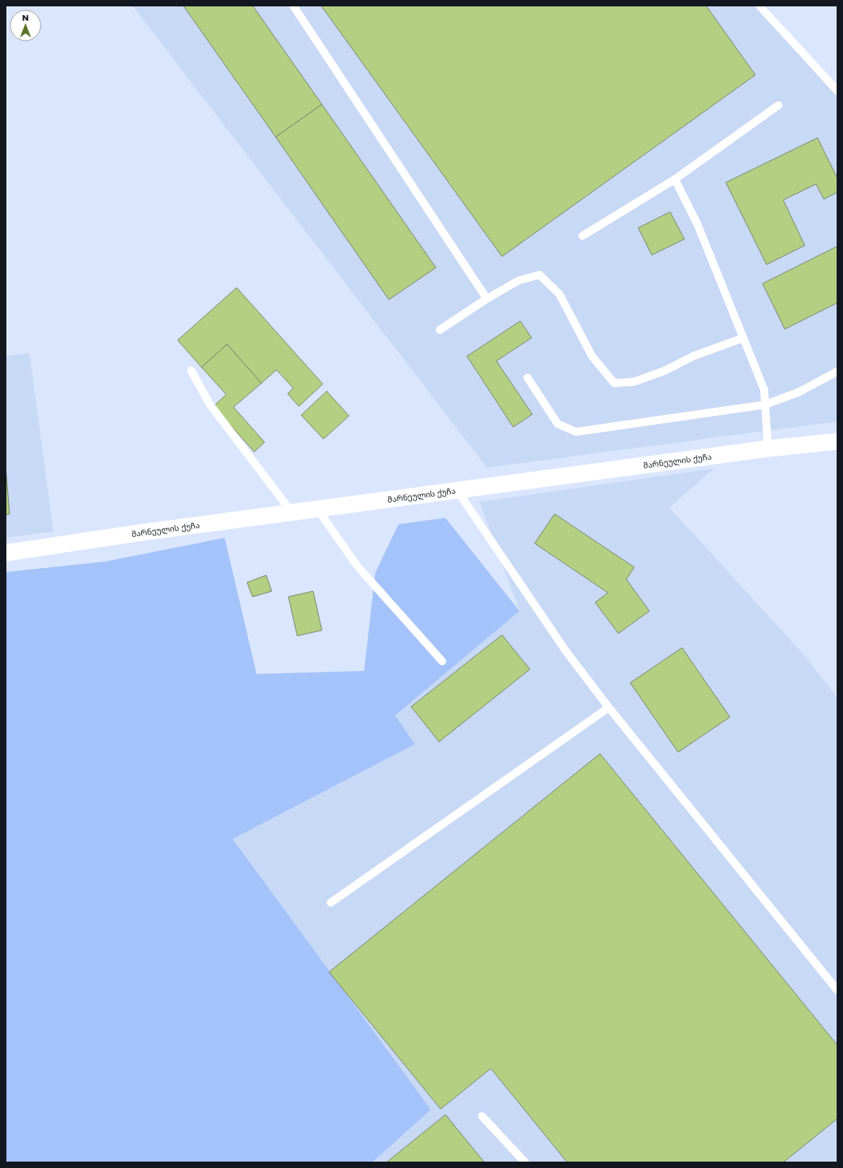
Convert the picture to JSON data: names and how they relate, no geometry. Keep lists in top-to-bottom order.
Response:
{
  "streets": {
    "street": ["მარნეულის ქუჩა"]
  },
  "north": "top"
}
